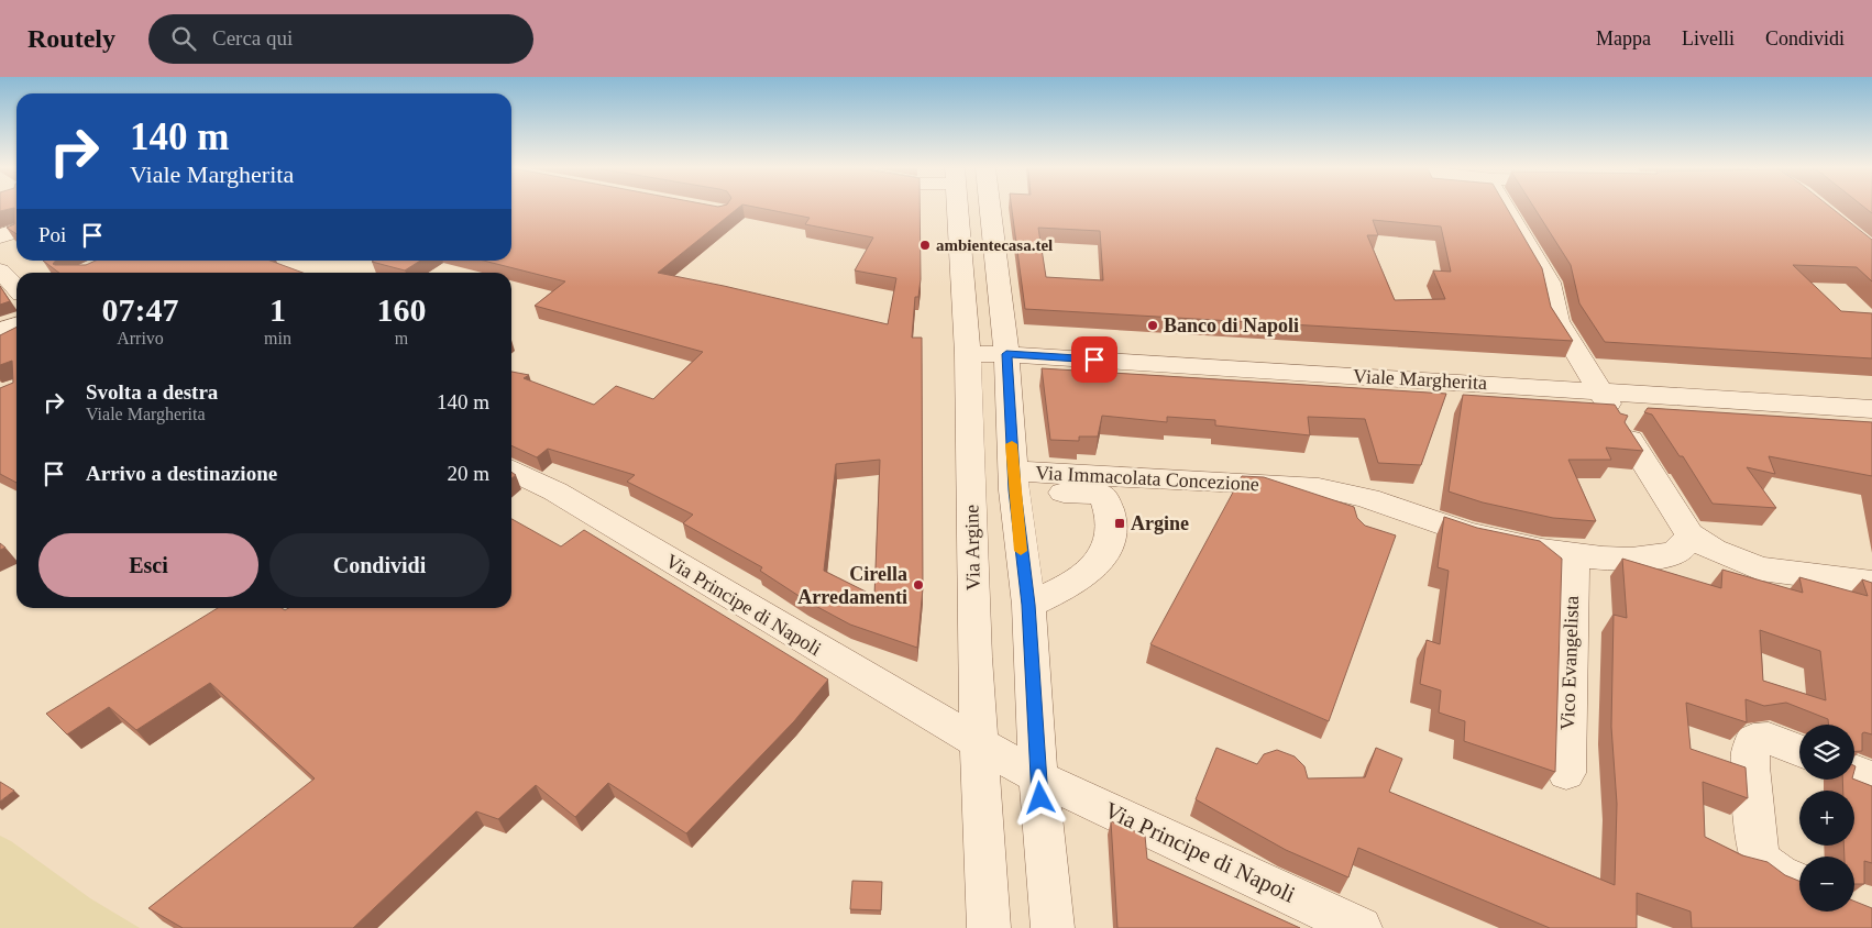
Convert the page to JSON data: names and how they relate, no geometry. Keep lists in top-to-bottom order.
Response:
{
  "streets": {
    "street": [
      "Viale Margherita",
      "Via Immacolata Concezione",
      "Via Argine",
      "Via Principe di Napoli",
      "Vico Evangelista"
    ]
  },
  "crossings": [
    ["Viale Margherita", "Via Argine"],
    ["Via Immacolata Concezione", "Vico Evangelista"],
    ["Via Argine", "Via Principe di Napoli"]
  ],
  "places": {
    "other": ["ambientecasa.tel", "Banco di Napoli", "Cirella Arredamenti"],
    "transit": ["Argine"]
  },
  "page": {
    "header": "Routely",
    "search": "Cerca qui",
    "nav": ["Mappa", "Livelli", "Condividi"],
    "turn": ["140 m", "Viale Margherita"],
    "then": "Poi",
    "eta": [
      "07:47",
      "Arrivo",
      "1",
      "min",
      "160",
      "m"
    ],
    "list": [
      {
        "name": "Svolta a destra",
        "note": "Viale Margherita",
        "value": "140 m"
      },
      {
        "name": "Arrivo a destinazione",
        "value": "20 m"
      }
    ],
    "buttons": ["Esci", "Condividi"],
    "map_buttons": ["+", "−"]
  }
}
